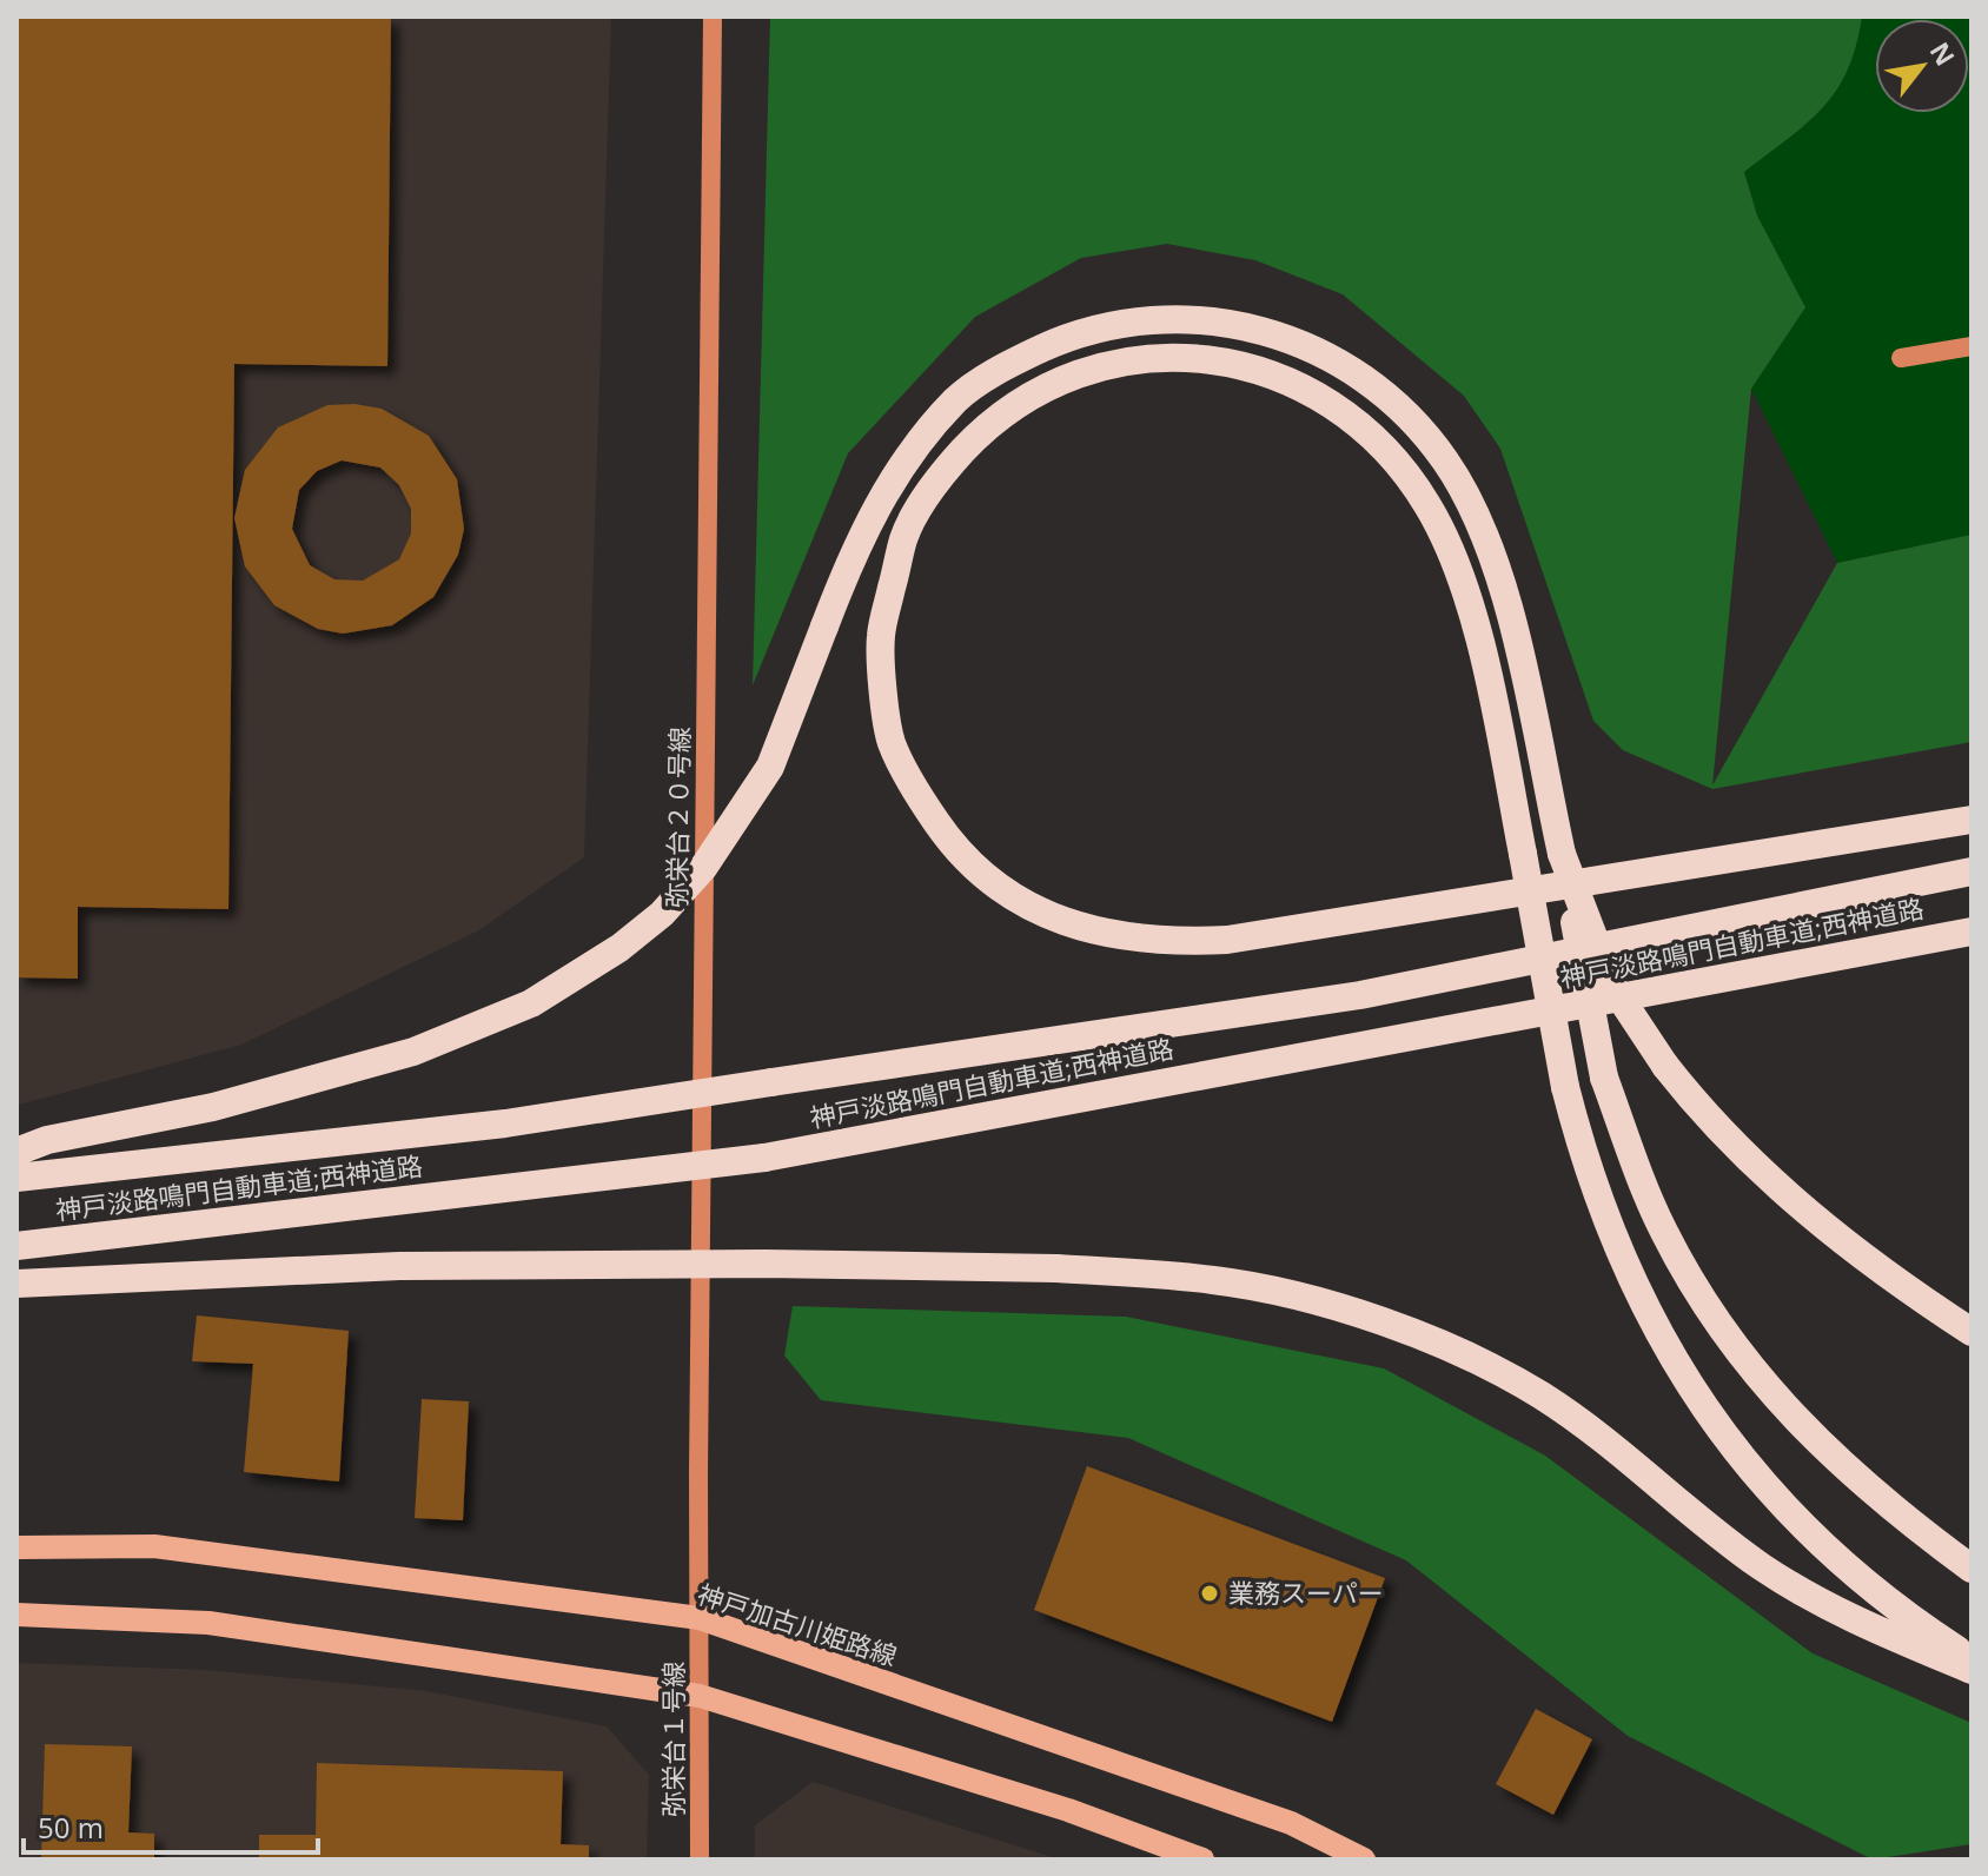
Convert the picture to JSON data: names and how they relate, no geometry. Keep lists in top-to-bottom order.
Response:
{
  "streets": {
    "highway": ["神戸淡路鳴門自動車道;西神道路"],
    "main road": ["神戸加古川姫路線"],
    "street": ["弥栄台２０号線", "弥栄台１号線"]
  },
  "crossings": [
    ["弥栄台２０号線", "神戸加古川姫路線"],
    ["弥栄台２０号線", "弥栄台１号線"],
    ["神戸加古川姫路線", "弥栄台１号線"]
  ],
  "places": ["業務スーパー"],
  "scale_bar": "50 m",
  "north": "top right"
}
